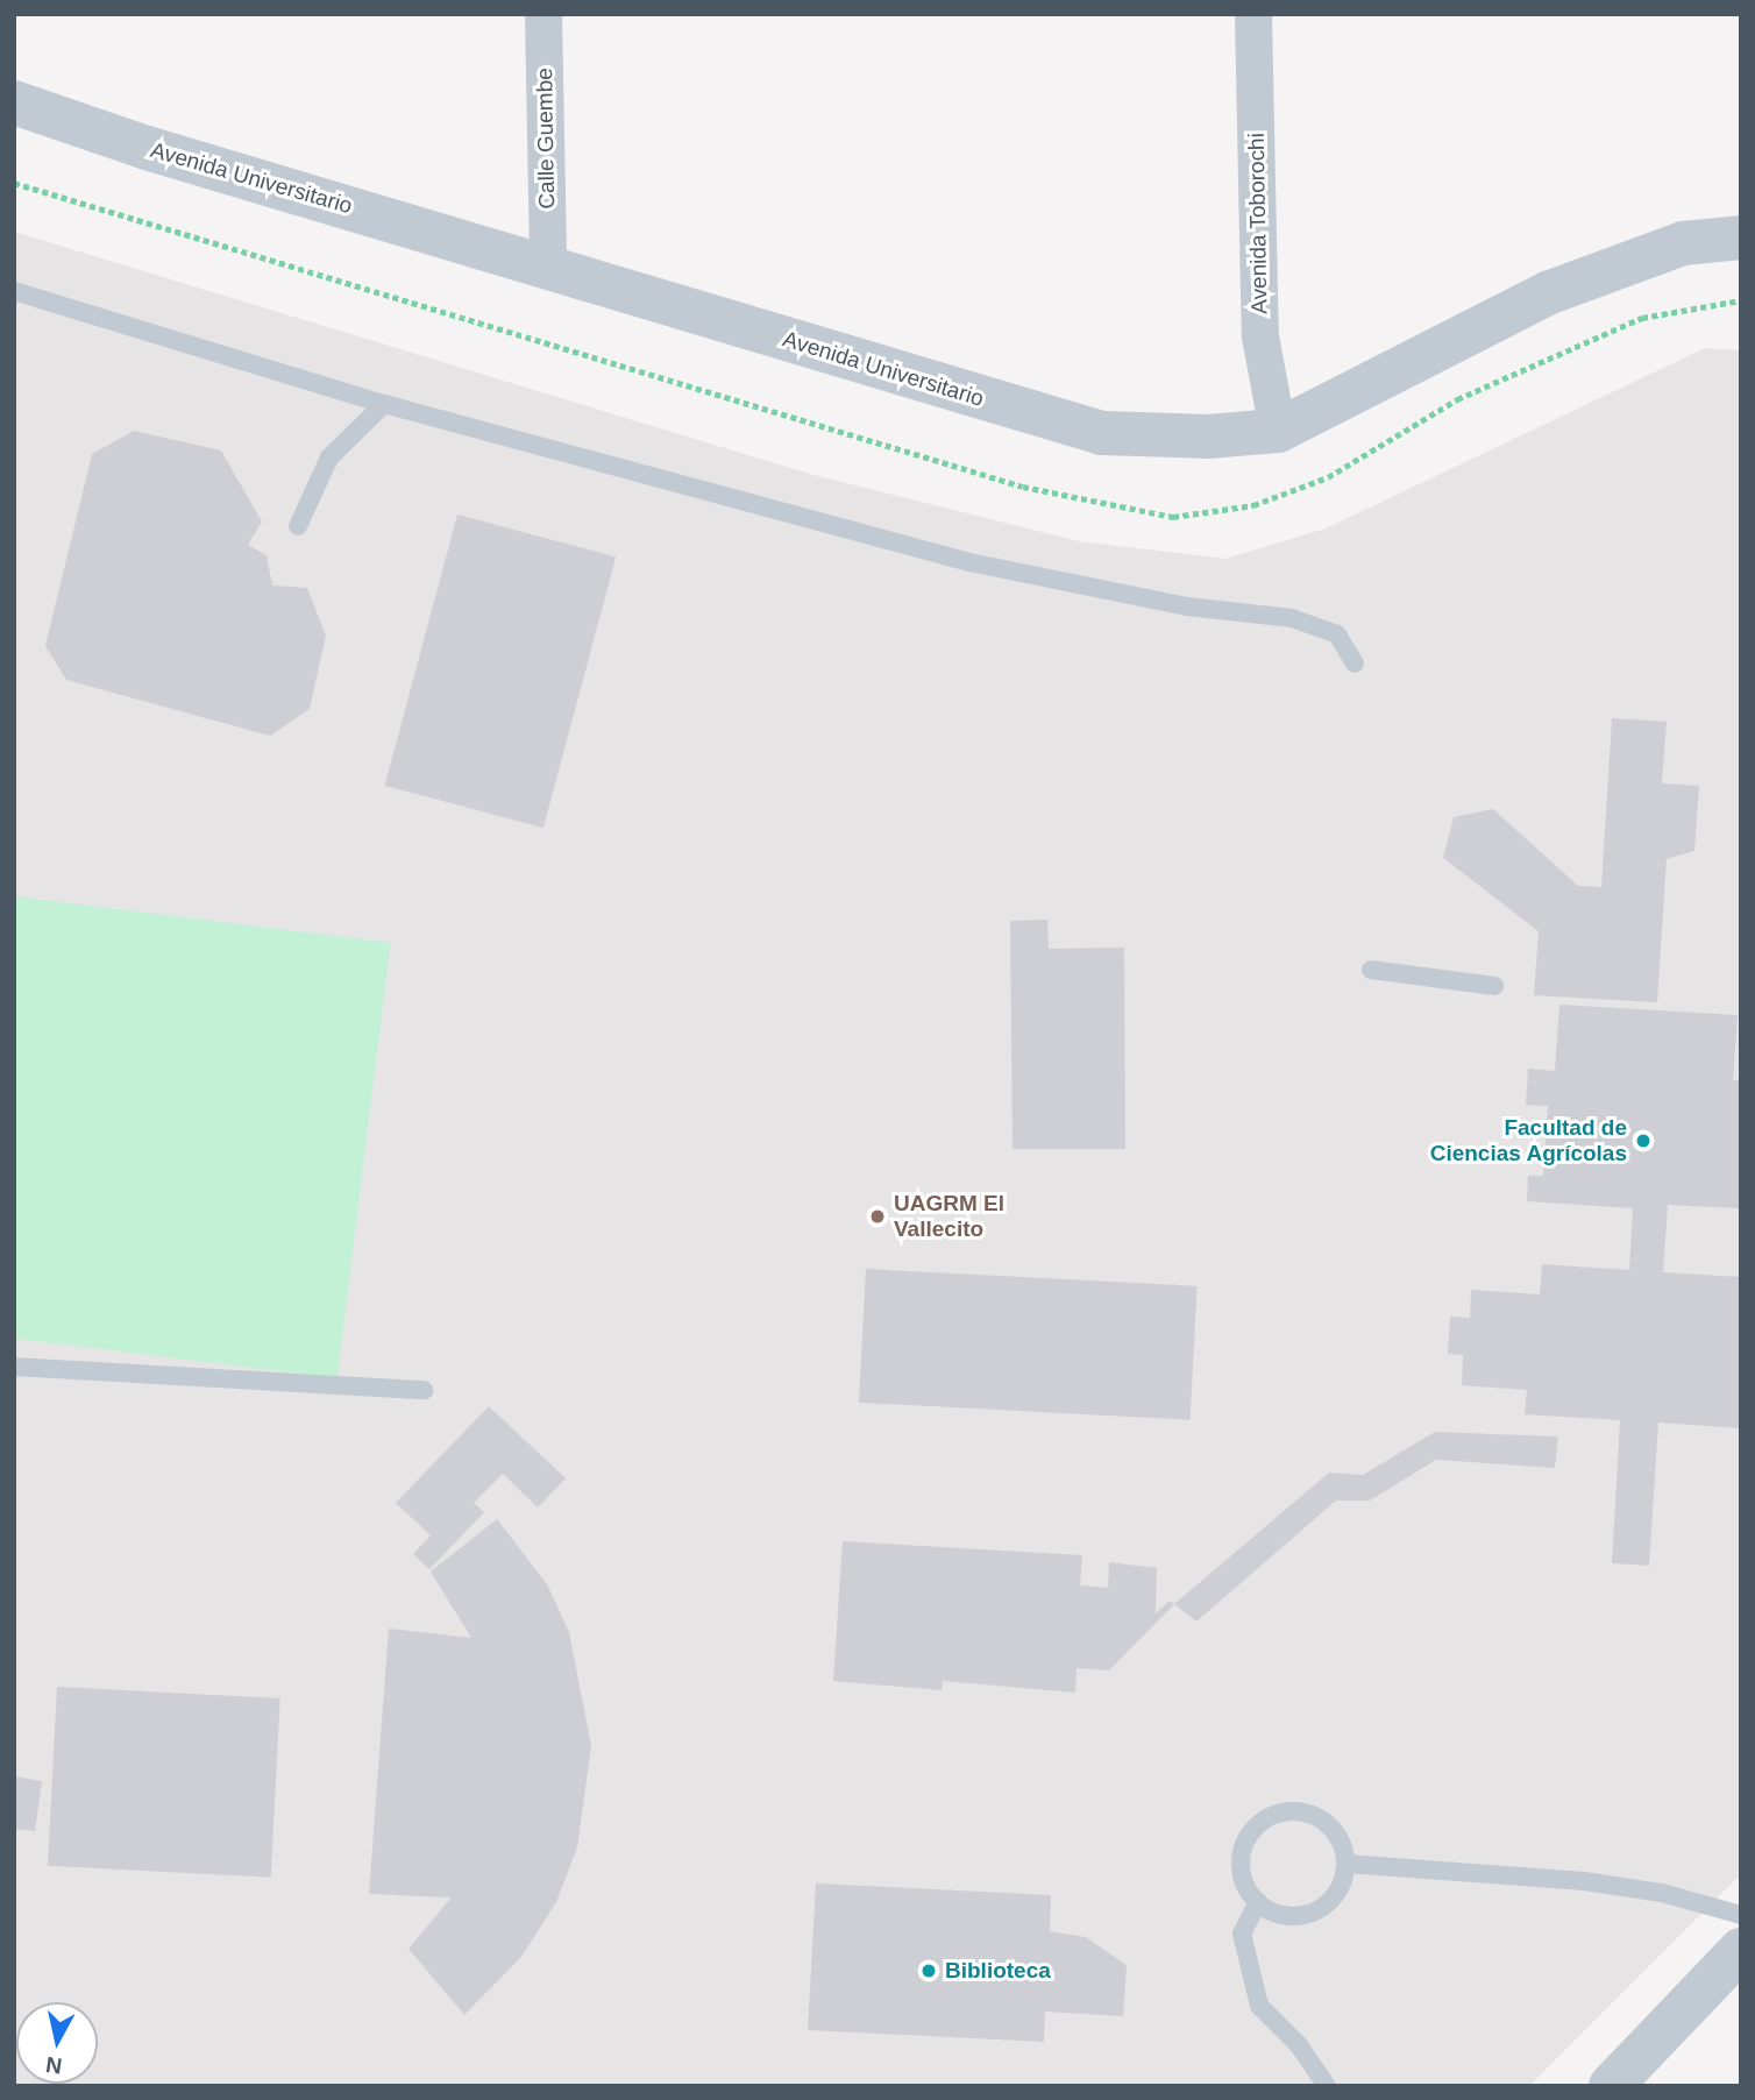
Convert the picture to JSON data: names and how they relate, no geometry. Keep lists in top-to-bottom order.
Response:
{
  "streets": {
    "street": ["Calle Guembe", "Avenida Universitario", "Avenida Toborochi"]
  },
  "crossings": [
    ["Calle Guembe", "Avenida Universitario"],
    ["Avenida Universitario", "Avenida Toborochi"]
  ],
  "places": ["Facultad de Ciencias Agrícolas", "UAGRM El Vallecito", "Biblioteca"],
  "north": "bottom"
}
